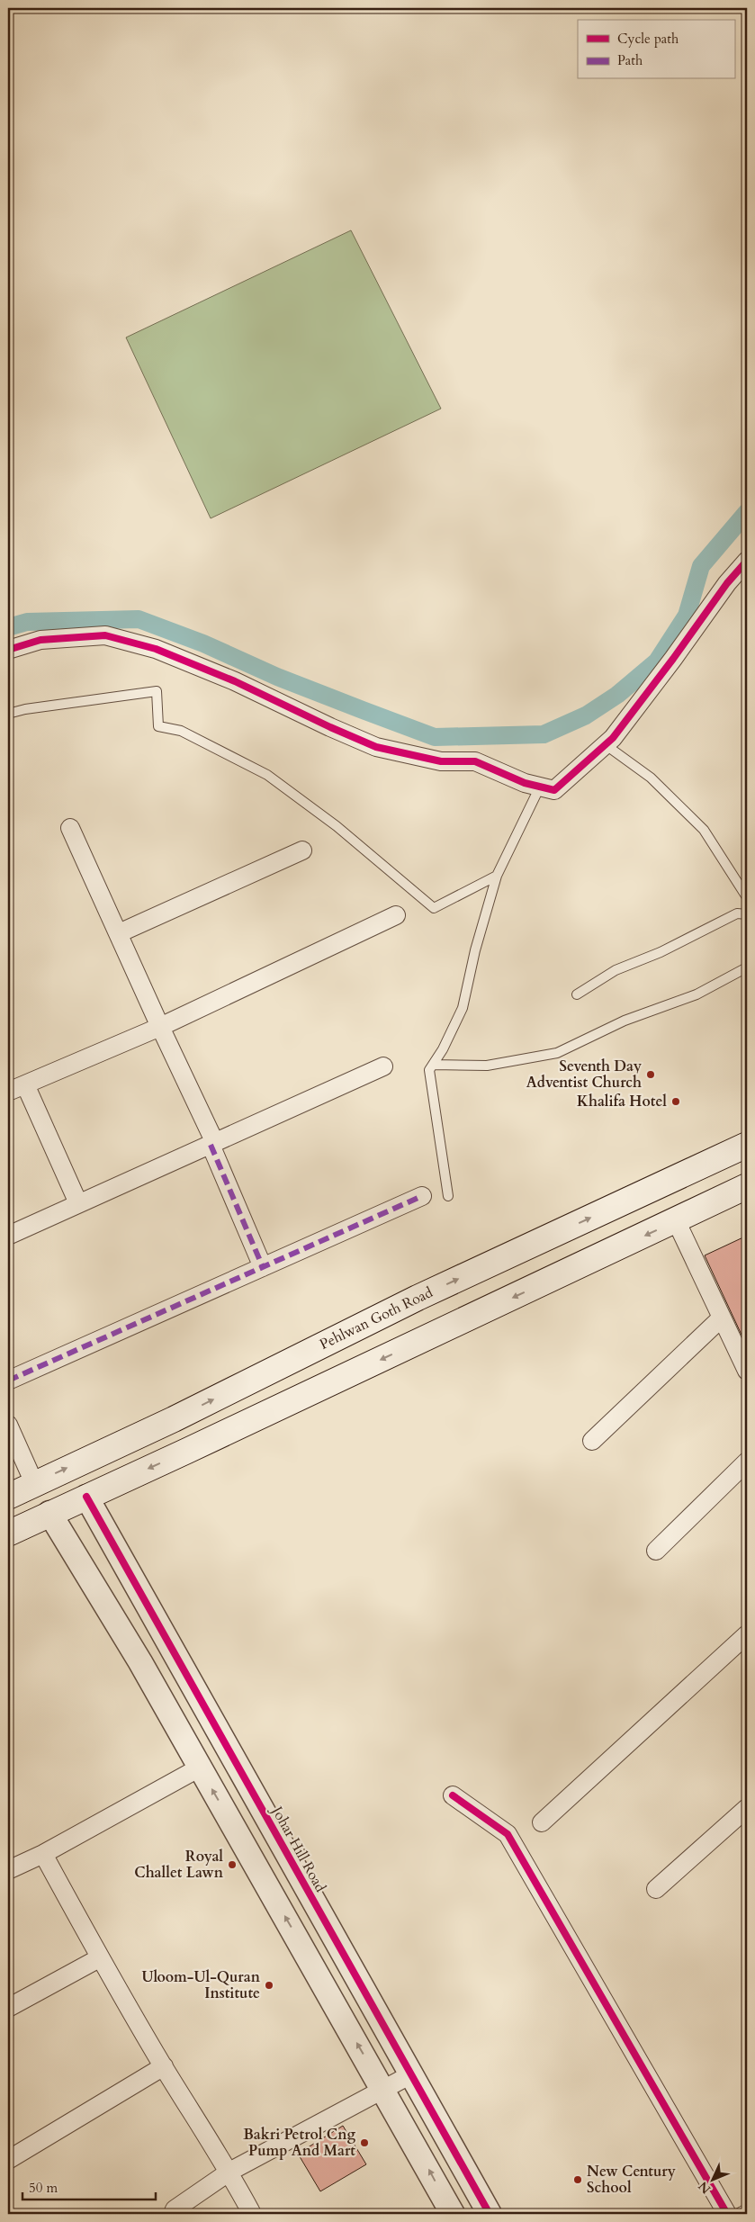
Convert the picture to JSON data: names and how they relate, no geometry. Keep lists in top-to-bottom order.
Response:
{
  "streets": {
    "main road": ["Pehlwan Goth Road"],
    "street": ["Johar Hill Road"]
  },
  "places": [
    "Seventh Day Adventist Church",
    "Khalifa Hotel",
    "Royal Challet Lawn",
    "Uloom-Ul-Quran Institute",
    "Bakri Petrol Cng Pump And Mart",
    "New Century School"
  ],
  "legend": ["Cycle path", "Path"],
  "scale_bar": "50 m",
  "north": "bottom left"
}
